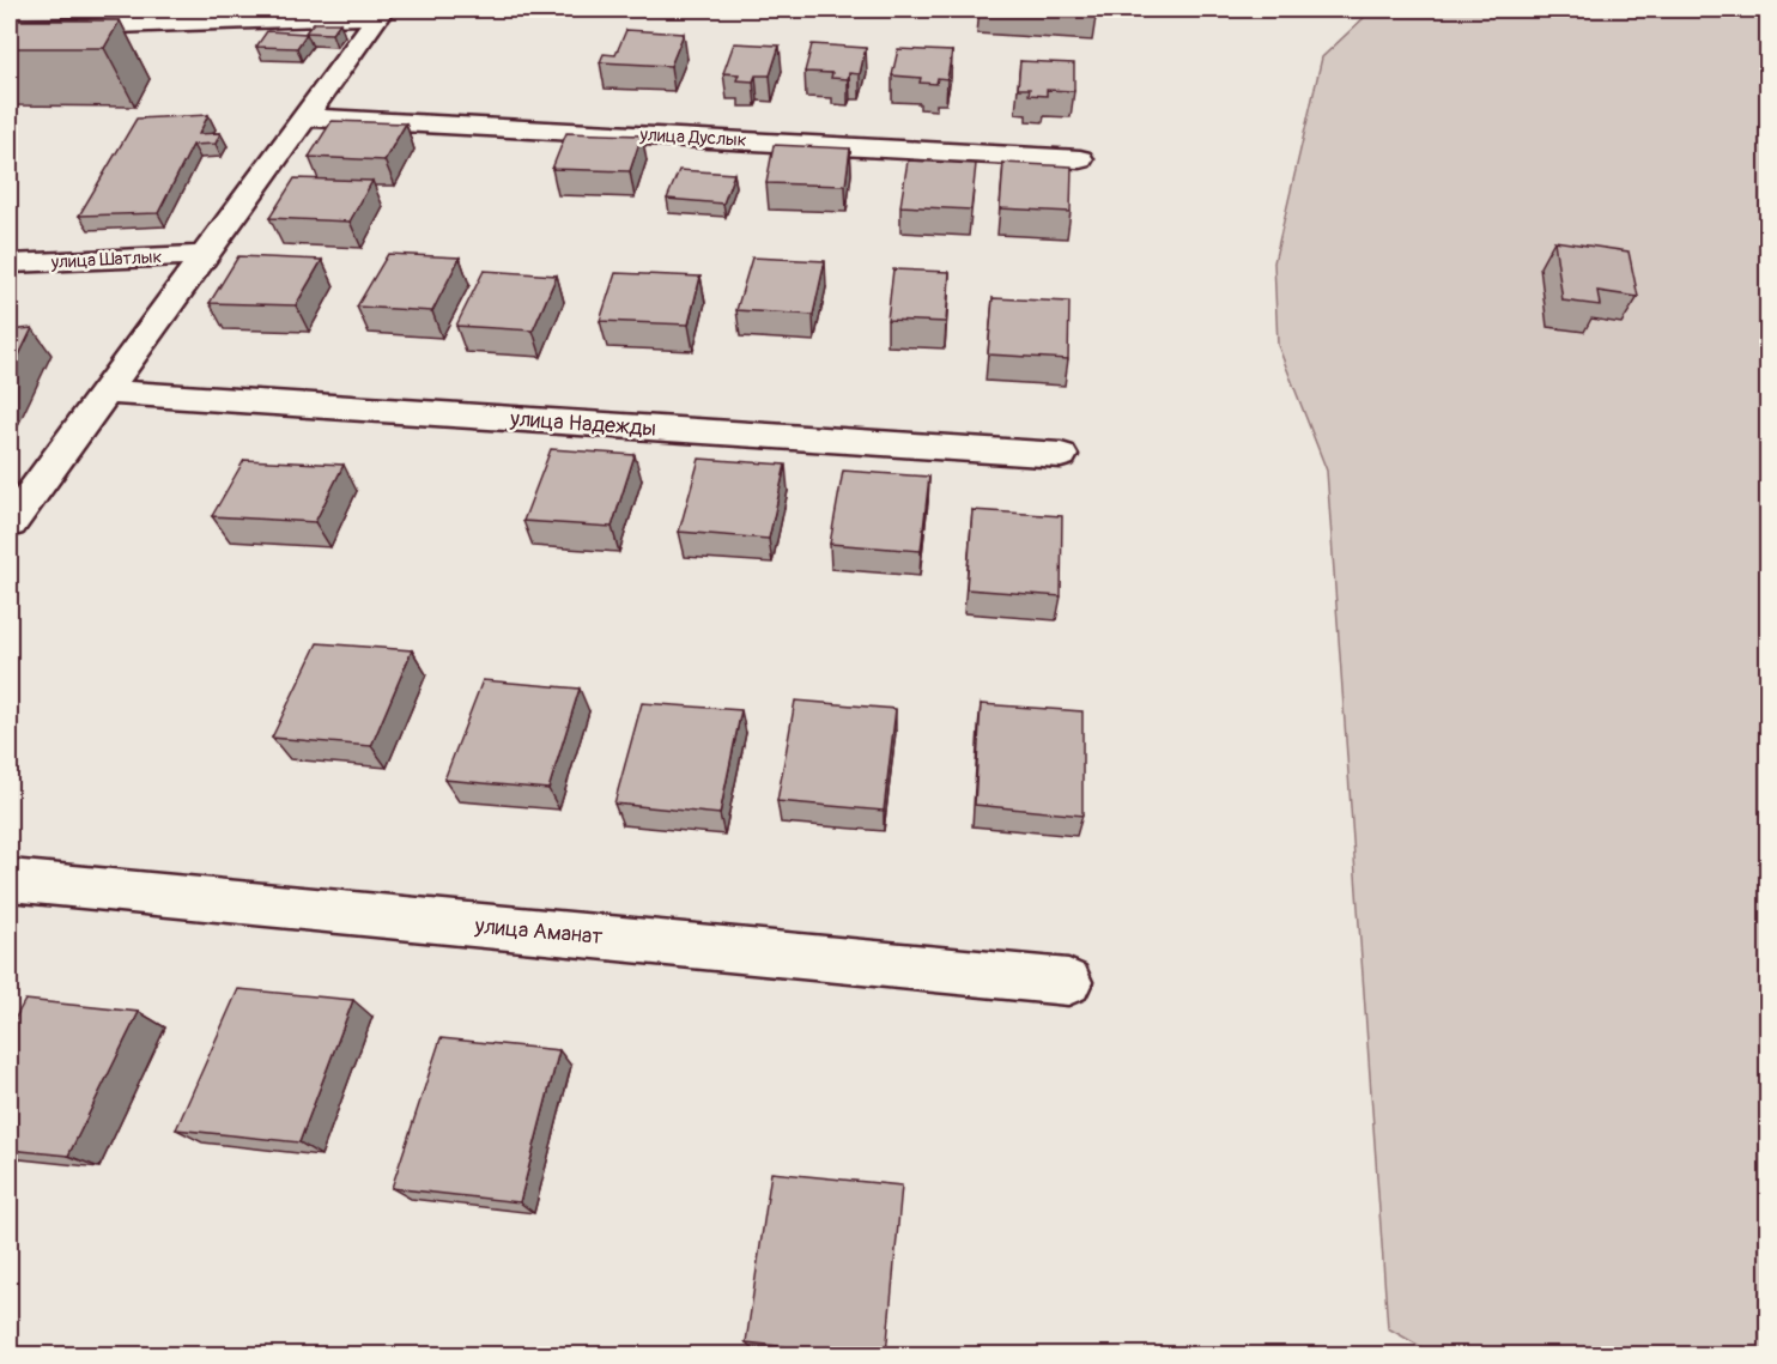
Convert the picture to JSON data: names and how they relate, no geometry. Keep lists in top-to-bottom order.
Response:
{
  "streets": {
    "street": [
      "улица Дуслык",
      "улица Шатлык",
      "улица Надежды",
      "улица Аманат"
    ]
  }
}
